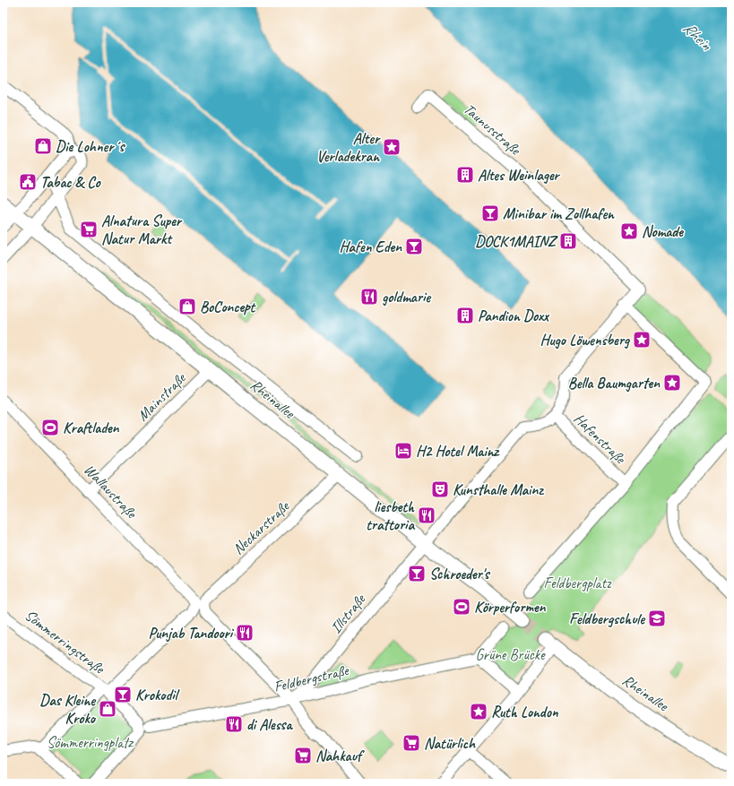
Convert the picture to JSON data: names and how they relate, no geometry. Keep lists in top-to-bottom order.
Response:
{
  "streets": {
    "main road": ["Rheinallee"],
    "street": [
      "Taunusstraße",
      "Mainstraße",
      "Hafenstraße",
      "Wallaustraße",
      "Neckarstraße",
      "Illstraße",
      "Sömmerringstraße",
      "Feldbergstraße"
    ]
  },
  "crossings": [
    ["Mainstraße", "Rheinallee"],
    ["Mainstraße", "Wallaustraße"],
    ["Rheinallee", "Neckarstraße"],
    ["Rheinallee", "Illstraße"],
    ["Hafenstraße", "Illstraße"],
    ["Wallaustraße", "Neckarstraße"],
    ["Wallaustraße", "Illstraße"],
    ["Wallaustraße", "Feldbergstraße"],
    ["Neckarstraße", "Sömmerringstraße"],
    ["Illstraße", "Feldbergstraße"]
  ],
  "water": ["Rhein"],
  "parks": ["Feldbergplatz", "Grüne Brücke", "Sömmerringplatz"],
  "places": {
    "shop": ["Die Lohner´s", "BoConcept", "Das Kleine Kroko"],
    "place": [
      "Alter Verladekran",
      "Nomade",
      "Hugo Löwensberg",
      "Bella Baumgarten",
      "Ruth London"
    ],
    "building": ["Altes Weinlager", "DOCK1MAINZ", "Pandion Doxx"],
    "public building": ["Tabac & Co"],
    "bar": [
      "Minibar im Zollhafen",
      "Hafen Eden",
      "Schroeder's",
      "Krokodil"
    ],
    "supermarket": ["Alnatura Super Natur Markt", "Natürlich", "Nahkauf"],
    "restaurant": [
      "goldmarie",
      "liesbeth trattoria",
      "Punjab Tandoori",
      "di Alessa"
    ],
    "sports": ["Kraftladen", "Körperformen"],
    "hotel": ["H2 Hotel Mainz"],
    "theatre": ["Kunsthalle Mainz"],
    "school or university": ["Feldbergschule"]
  }
}
